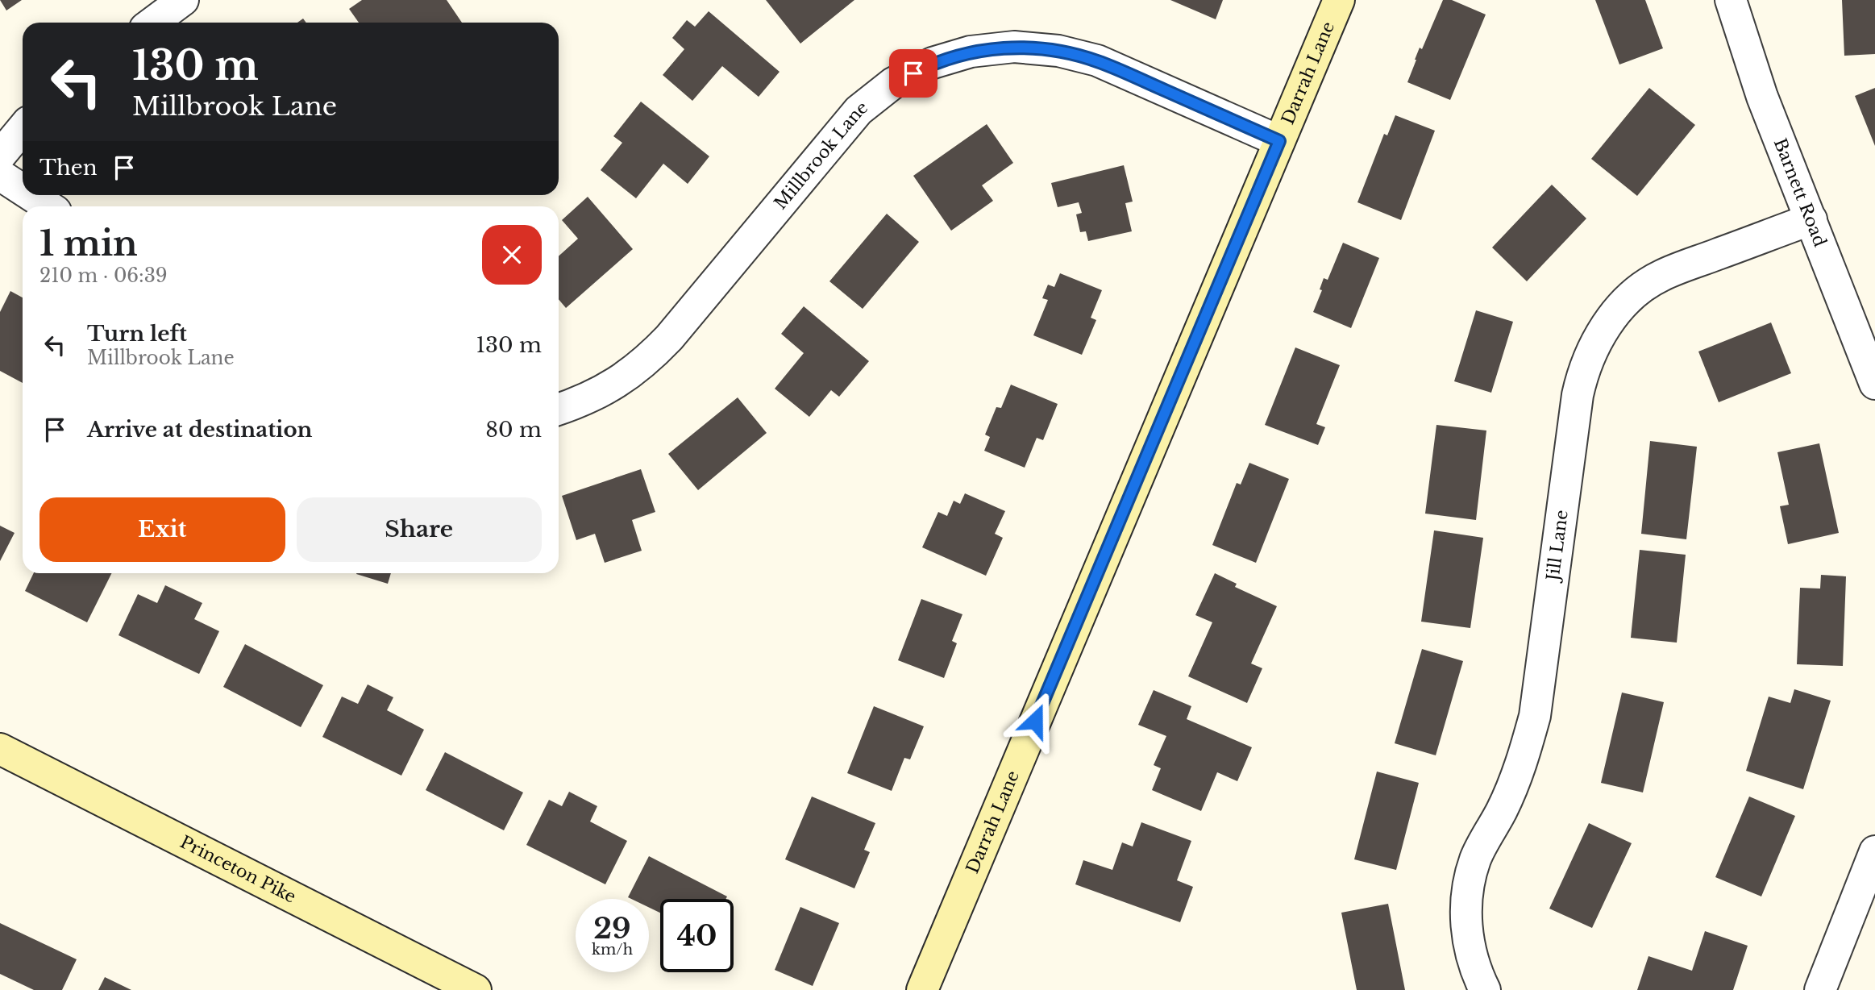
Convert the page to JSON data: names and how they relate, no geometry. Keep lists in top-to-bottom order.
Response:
{
  "streets": {
    "street": [
      "Darrah Lane",
      "Millbrook Lane",
      "Barnett Road",
      "Jill Lane",
      "Princeton Pike"
    ]
  },
  "crossings": [
    ["Darrah Lane", "Millbrook Lane"],
    ["Barnett Road", "Jill Lane"]
  ],
  "page": {
    "turn": ["130 m", "Millbrook Lane"],
    "then": "Then",
    "heading": ["1 min", "210 m · 06:39"],
    "list": [
      {
        "name": "Turn left",
        "note": "Millbrook Lane",
        "value": "130 m"
      },
      {
        "name": "Arrive at destination",
        "value": "80 m"
      }
    ],
    "buttons": ["Exit", "Share"],
    "speed": "29 km/h",
    "limit": "40"
  }
}
